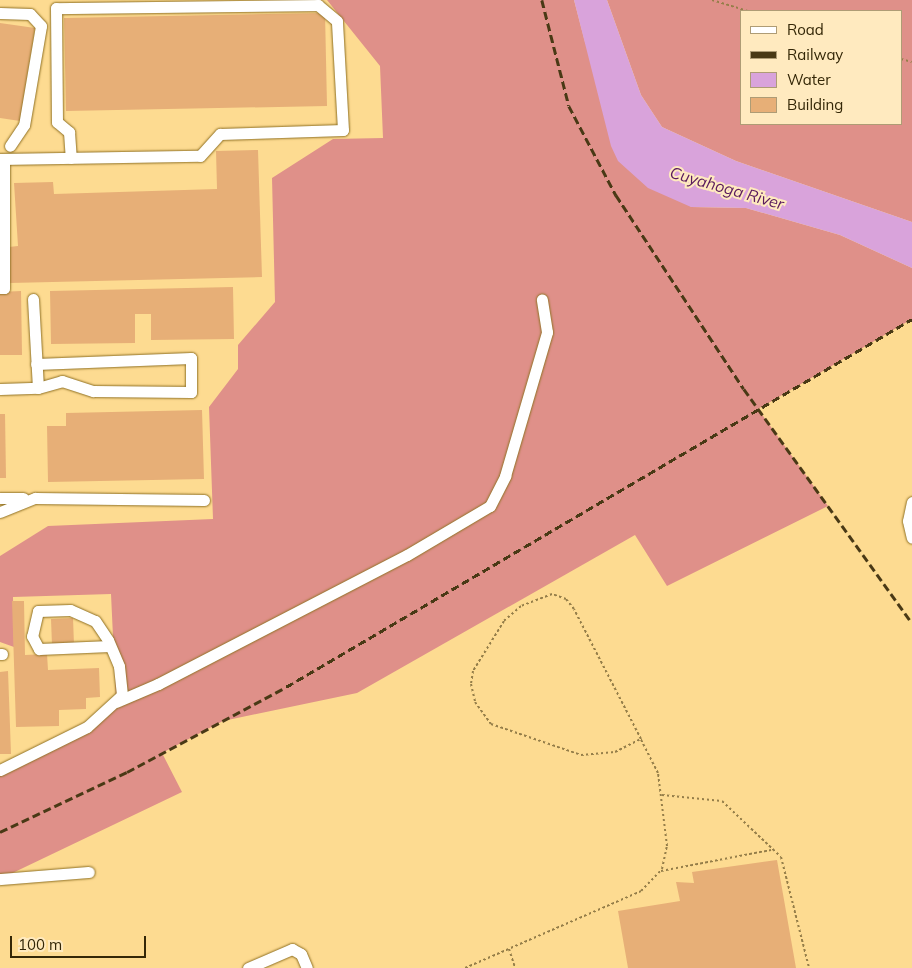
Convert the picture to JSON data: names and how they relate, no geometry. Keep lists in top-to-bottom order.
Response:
{
  "water": ["Cuyahoga River"],
  "legend": [
    "Road",
    "Railway",
    "Water",
    "Building"
  ],
  "scale_bar": "100 m"
}
